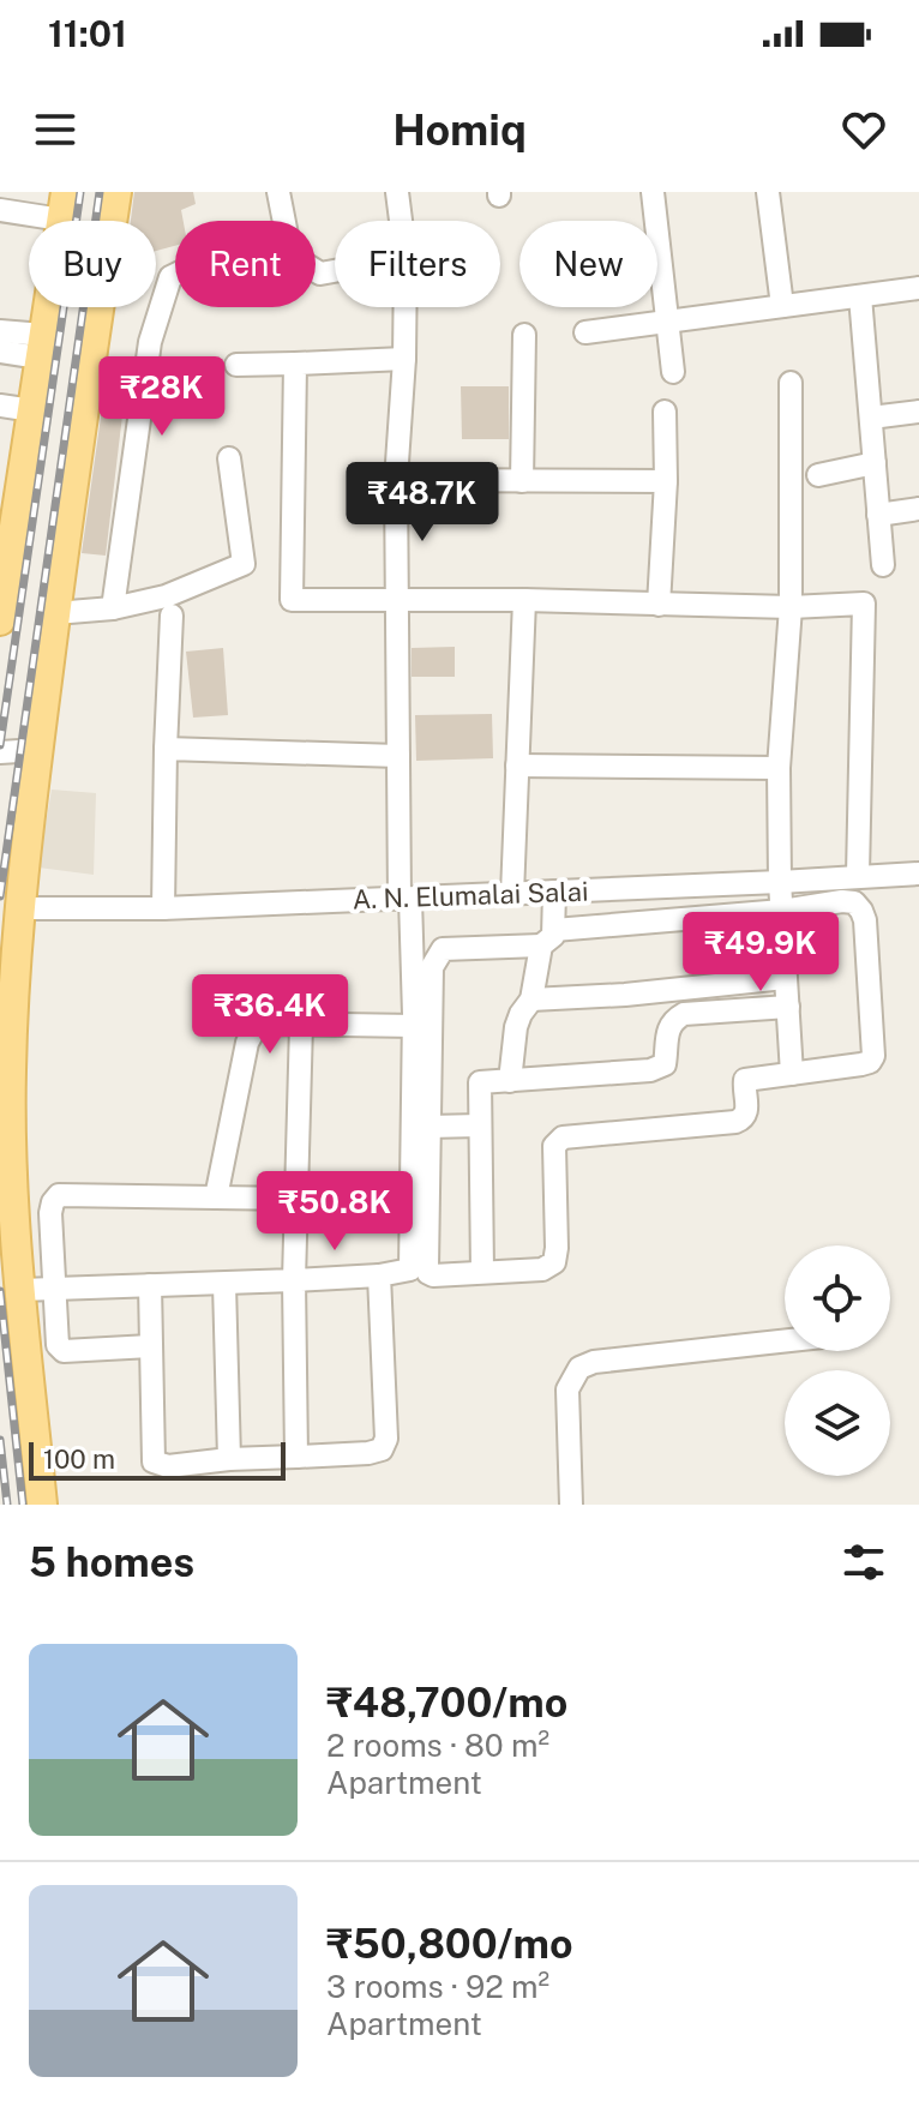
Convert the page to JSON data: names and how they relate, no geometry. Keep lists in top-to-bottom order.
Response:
{
  "streets": {
    "street": ["A. N. Elumalai Salai"]
  },
  "scale_bar": "100 m",
  "page": {
    "status": "11:01",
    "header": "Homiq",
    "chip": [
      "Buy",
      "Rent",
      "Filters",
      "New"
    ],
    "price": [
      "₹28K",
      "₹48.7K",
      "₹49.9K",
      "₹36.4K",
      "₹50.8K"
    ],
    "scale": "100 m",
    "heading": "5 homes",
    "list": [
      {
        "name": "₹48,700/mo",
        "note": "2 rooms · 80 m² · Apartment"
      },
      {
        "name": "₹50,800/mo",
        "note": "3 rooms · 92 m² · Apartment"
      }
    ]
  }
}
